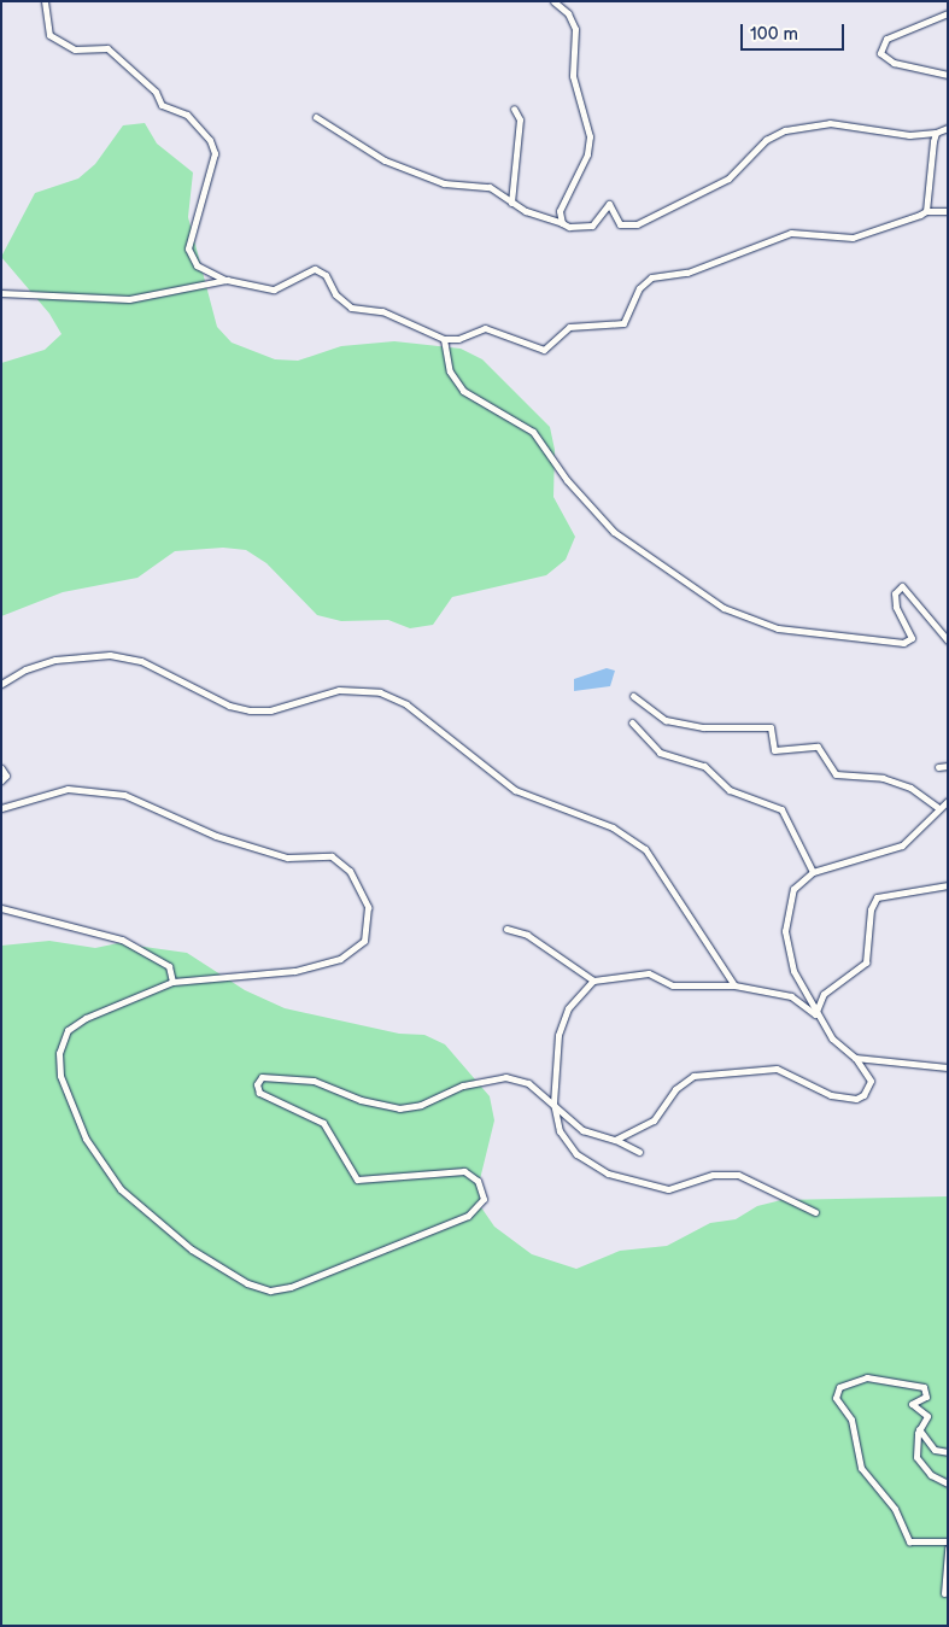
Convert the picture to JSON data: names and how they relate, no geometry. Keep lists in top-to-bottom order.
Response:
{
  "scale_bar": "100 m"
}
